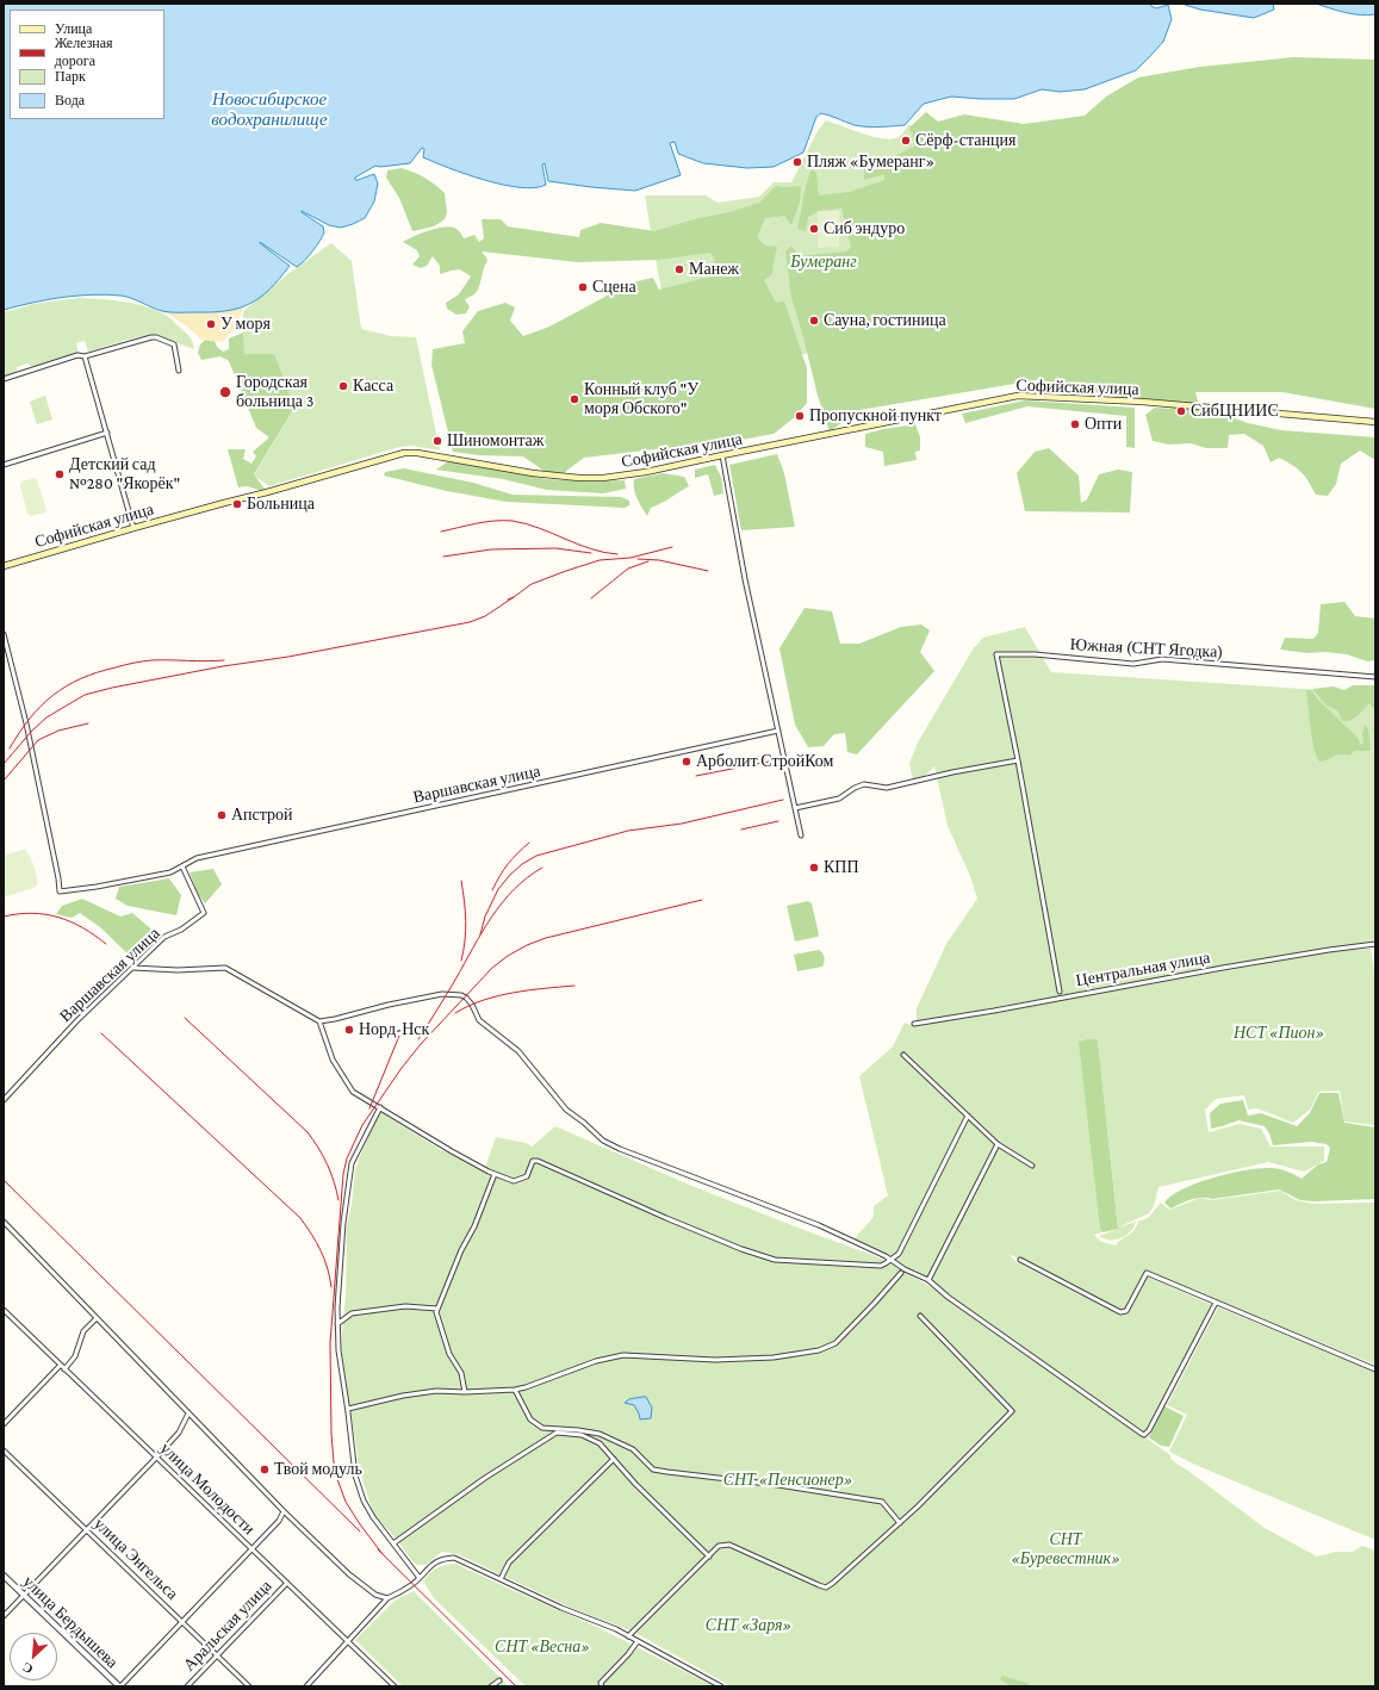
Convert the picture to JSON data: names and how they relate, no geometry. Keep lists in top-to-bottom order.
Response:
{
  "streets": {
    "main road": ["Софийская улица"],
    "street": [
      "Южная (СНТ Ягодка)",
      "Варшавская улица",
      "Центральная улица",
      "улица Молодости",
      "улица Энгельса",
      "улица Бердышева",
      "Аральская улица"
    ]
  },
  "crossings": [
    ["улица Молодости", "Аральская улица"],
    ["улица Энгельса", "Аральская улица"]
  ],
  "water": ["Новосибирское водохранилище"],
  "parks": [
    "Бумеранг",
    "НСТ «Пион»",
    "СНТ «Пенсионер»",
    "СНТ «Буревестник»",
    "СНТ «Заря»",
    "СНТ «Весна»"
  ],
  "places": [
    "Сёрф-станция",
    "Пляж «Бумеранг»",
    "Сиб эндуро",
    "Манеж",
    "Сцена",
    "Сауна, гостиница",
    "У моря",
    "Касса",
    "Городская больница 3",
    "Конный клуб \"У моря Обского\"",
    "СибЦНИИС",
    "Пропускной пункт",
    "Опти",
    "Шиномонтаж",
    "Детский сад №280 \"Якорёк\"",
    "Больница",
    "Арболит СтройКом",
    "Апстрой",
    "КПП",
    "Норд-Нск",
    "Твой модуль"
  ],
  "legend": [
    "Улица",
    "Железная дорога",
    "Парк",
    "Вода"
  ],
  "north": "bottom left"
}
